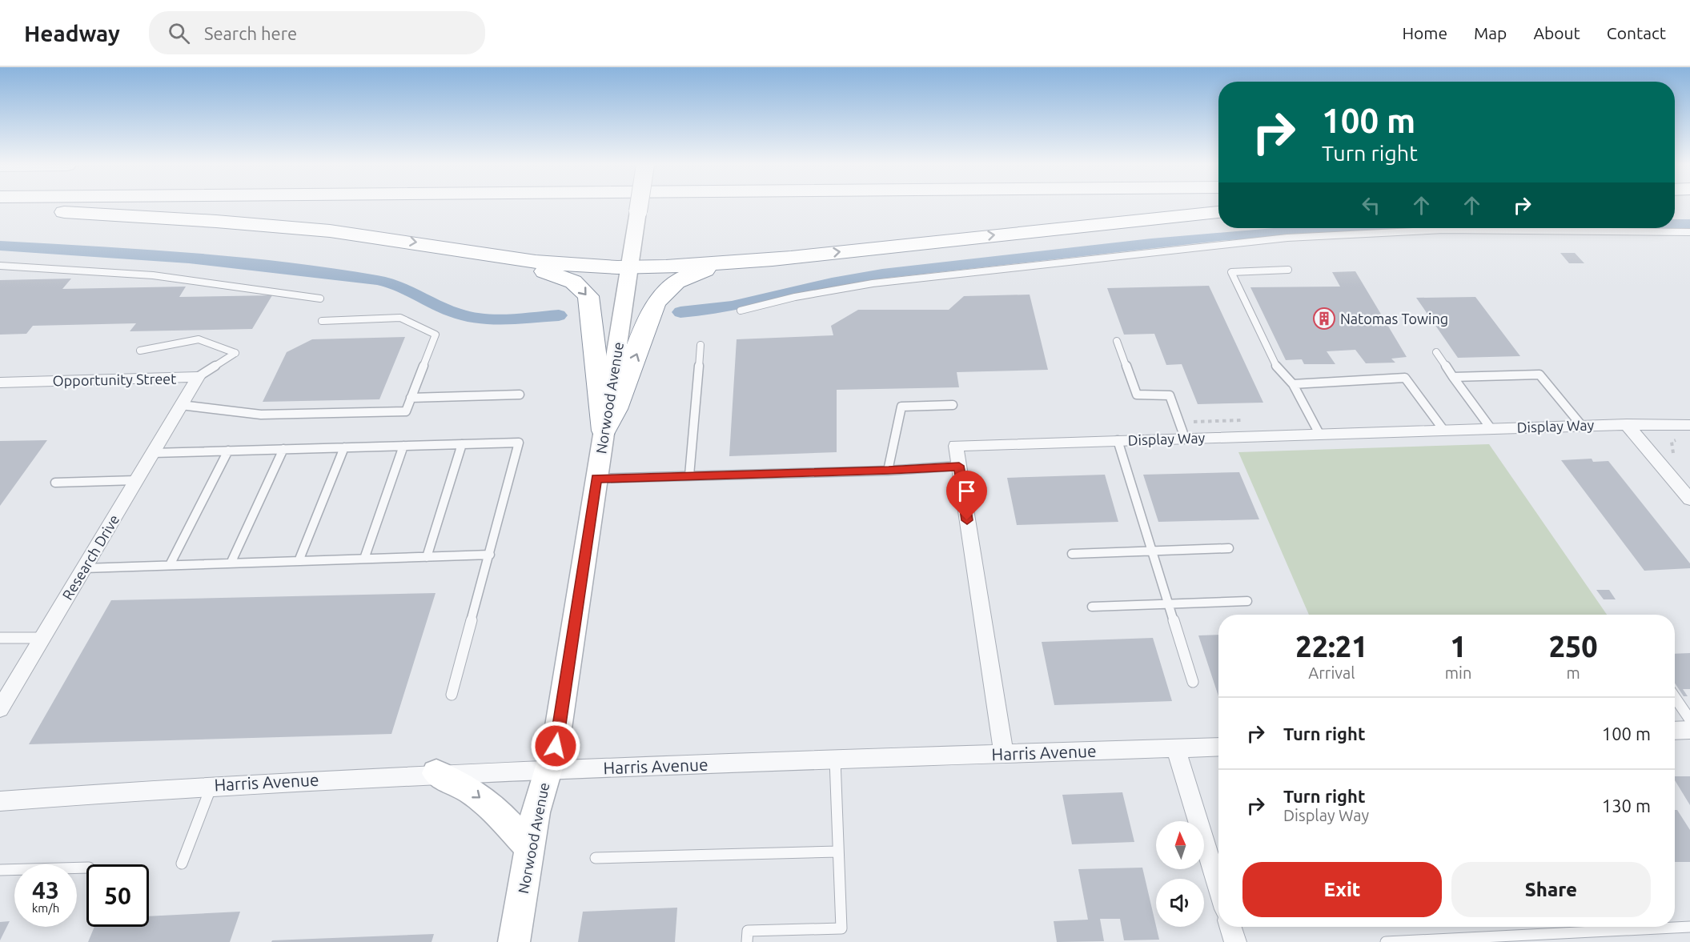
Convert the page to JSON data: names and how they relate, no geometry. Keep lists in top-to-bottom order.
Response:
{
  "streets": {
    "main road": ["Norwood Avenue"],
    "street": [
      "Opportunity Street",
      "Display Way",
      "Research Drive",
      "Harris Avenue"
    ]
  },
  "crossings": [
    ["Opportunity Street", "Research Drive"],
    ["Norwood Avenue", "Harris Avenue"],
    ["Display Way", "Harris Avenue"]
  ],
  "places": {
    "building": ["Natomas Towing"]
  },
  "north": "top",
  "page": {
    "header": "Headway",
    "search": "Search here",
    "nav": [
      "Home",
      "Map",
      "About",
      "Contact"
    ],
    "turn": ["100 m", "Turn right"],
    "eta": [
      "22:21",
      "Arrival",
      "1",
      "min",
      "250",
      "m"
    ],
    "list": [
      {
        "name": "Turn right",
        "value": "100 m"
      },
      {
        "name": "Turn right",
        "note": "Display Way",
        "value": "130 m"
      }
    ],
    "buttons": ["Exit", "Share"],
    "speed": "43 km/h",
    "limit": "50"
  }
}
